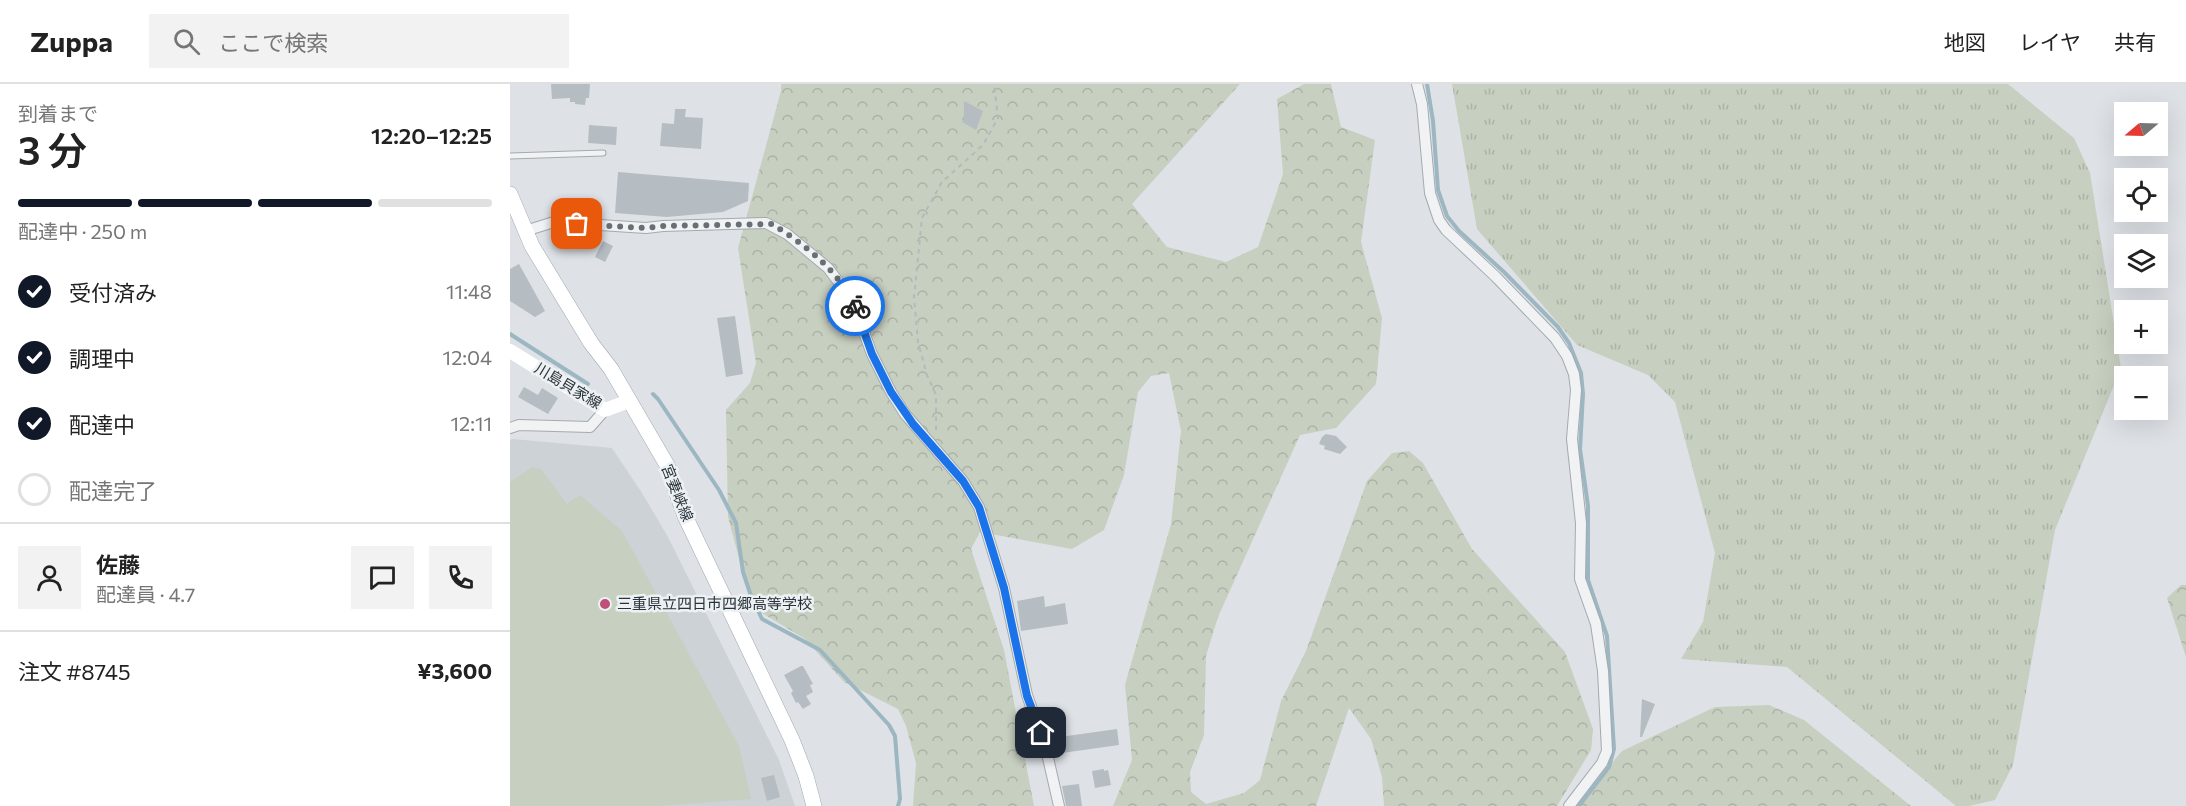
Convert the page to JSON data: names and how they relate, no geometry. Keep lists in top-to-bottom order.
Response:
{
  "streets": {
    "main road": ["川島貝家線", "宮妻峡線"]
  },
  "crossings": [
    ["川島貝家線", "宮妻峡線"]
  ],
  "places": ["三重県立四日市四郷高等学校"],
  "north": "left",
  "page": {
    "header": "Zuppa",
    "search": "ここで検索",
    "nav": ["地図", "レイヤ", "共有"],
    "heading": ["3 分", "到着まで", "12:20–12:25"],
    "panel": [
      "佐藤",
      "配達員 · 4.7",
      "注文 #8745",
      "¥3,600"
    ],
    "map_buttons": ["+", "−"],
    "bar": "配達中 · 250 m",
    "list": [
      ["受付済み", "11:48"],
      ["調理中", "12:04"],
      ["配達中", "12:11"],
      "配達完了"
    ]
  }
}
